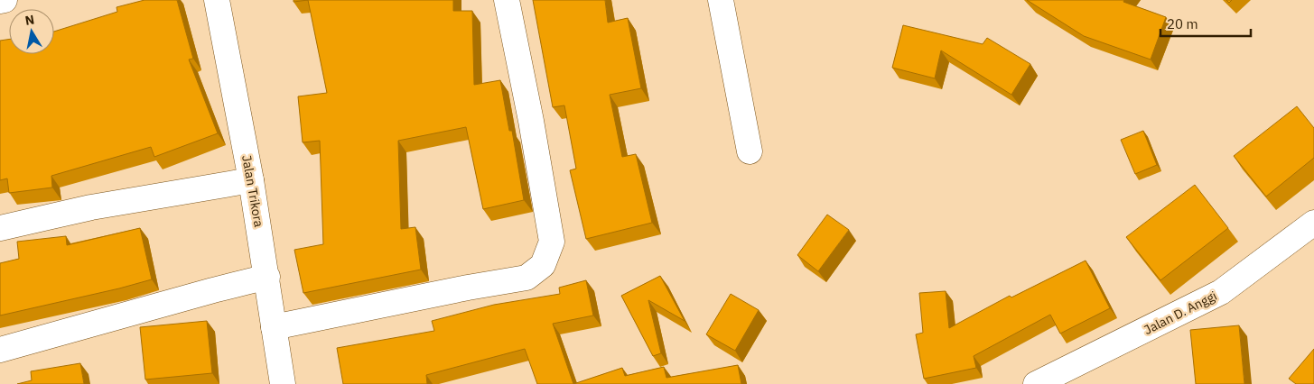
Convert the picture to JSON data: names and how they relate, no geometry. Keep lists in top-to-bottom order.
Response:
{
  "streets": {
    "street": ["Jalan Trikora", "Jalan D. Anggi"]
  },
  "scale_bar": "20 m",
  "north": "top"
}
